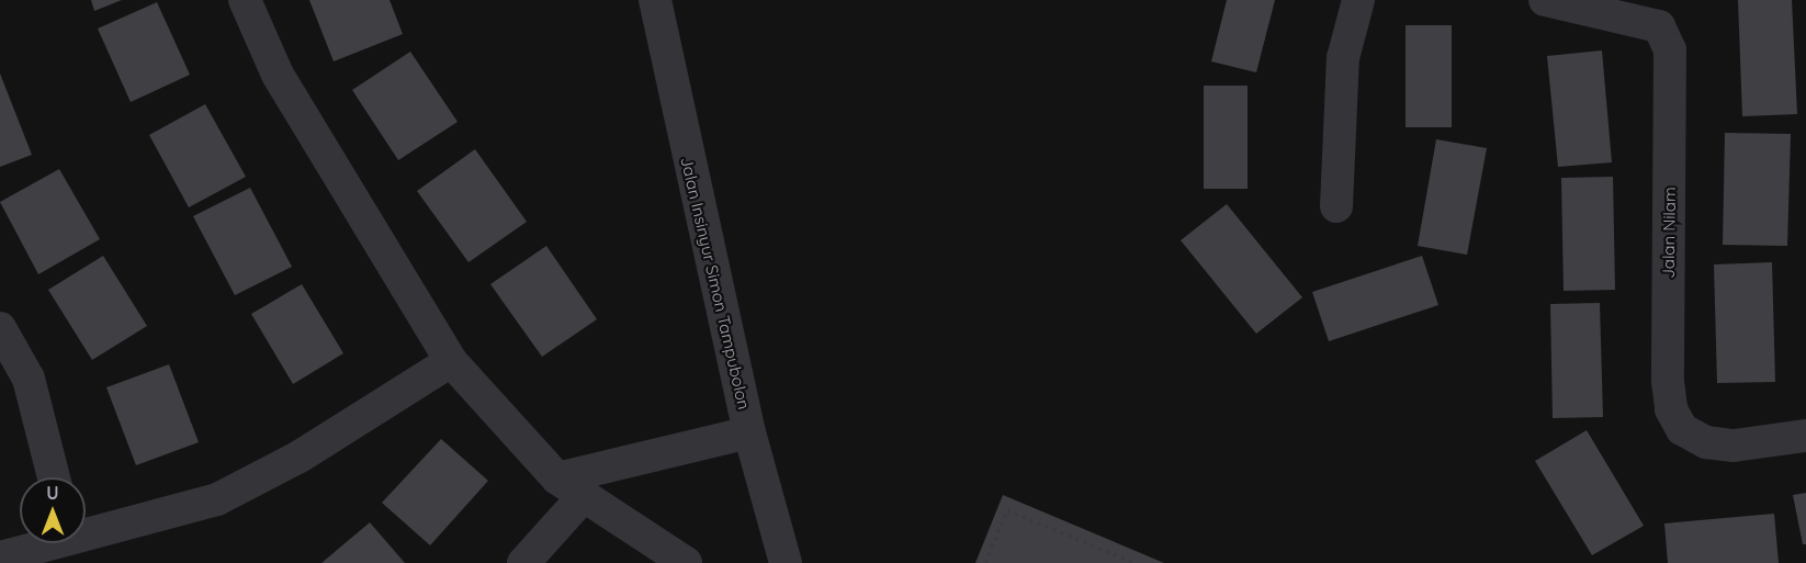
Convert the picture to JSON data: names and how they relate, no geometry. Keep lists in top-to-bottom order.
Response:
{
  "streets": {
    "street": ["Jalan Nilam", "Jalan Insinyur Simon Tampubolon"]
  },
  "north": "top"
}
